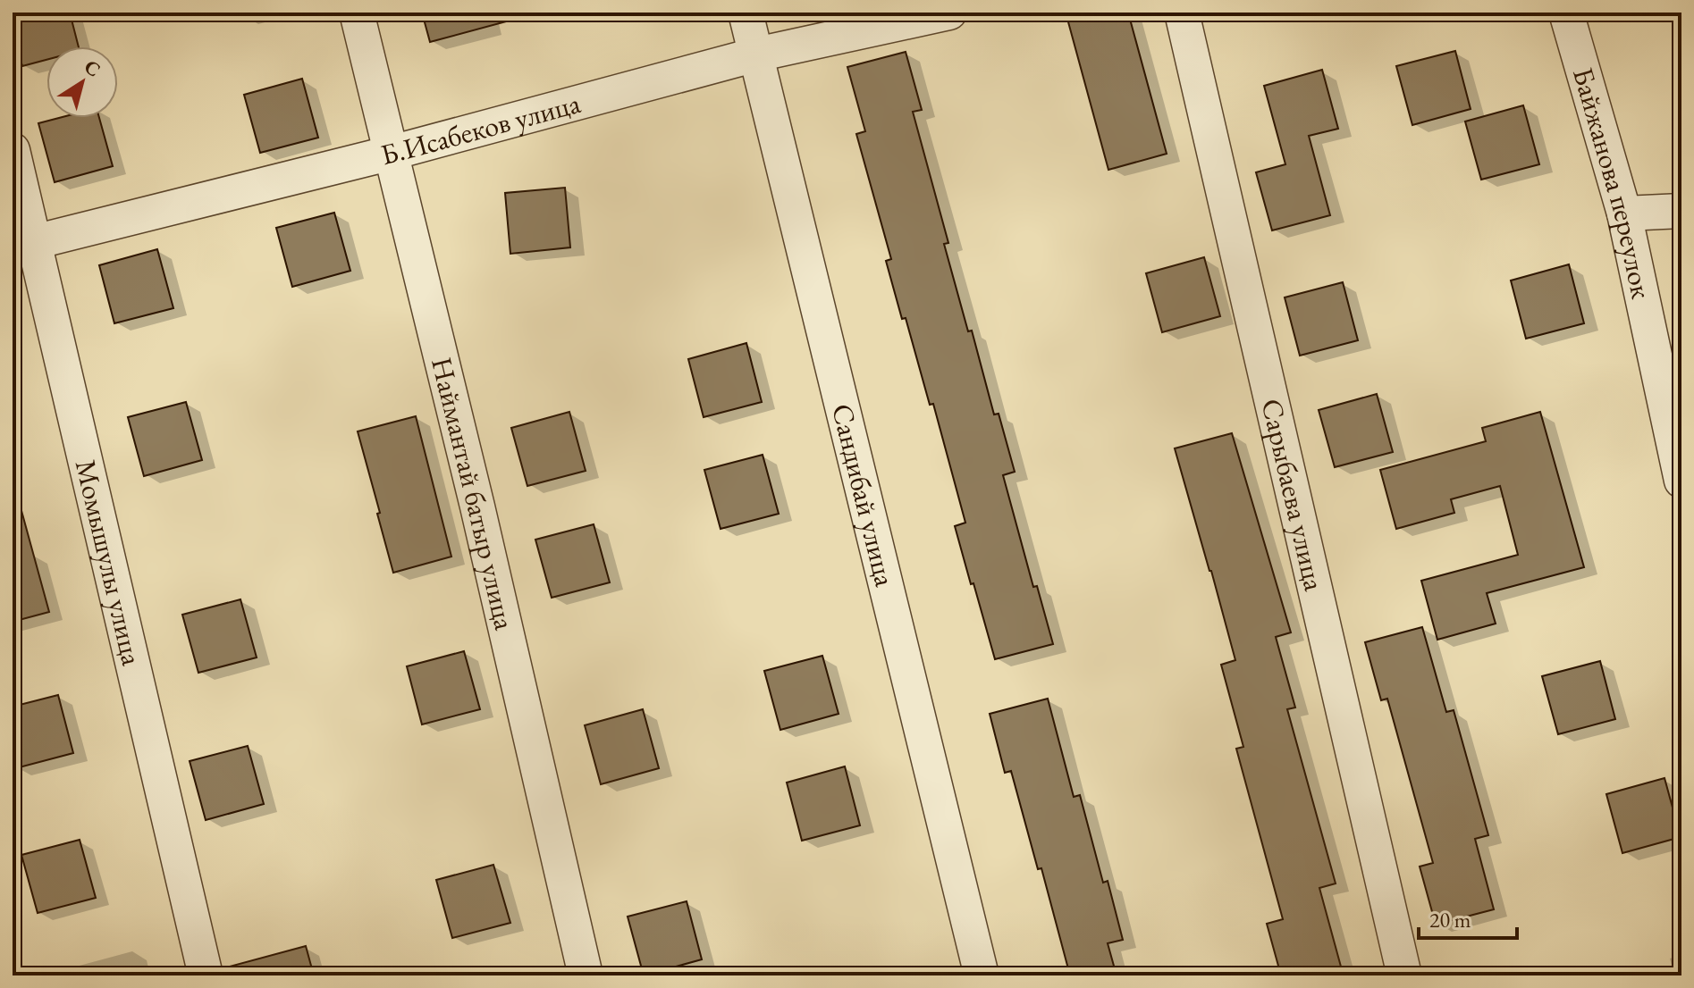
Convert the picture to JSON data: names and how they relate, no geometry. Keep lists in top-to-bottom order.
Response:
{
  "streets": {
    "street": [
      "Б.Исабеков улица",
      "Байжанова переулок",
      "Наймантай батыр улица",
      "Сандибай улица",
      "Сарыбаева улица",
      "Момышулы улица"
    ]
  },
  "crossings": [
    ["Б.Исабеков улица", "Наймантай батыр улица"],
    ["Б.Исабеков улица", "Сандибай улица"],
    ["Б.Исабеков улица", "Момышулы улица"]
  ],
  "scale_bar": "20 m",
  "north": "top right"
}
